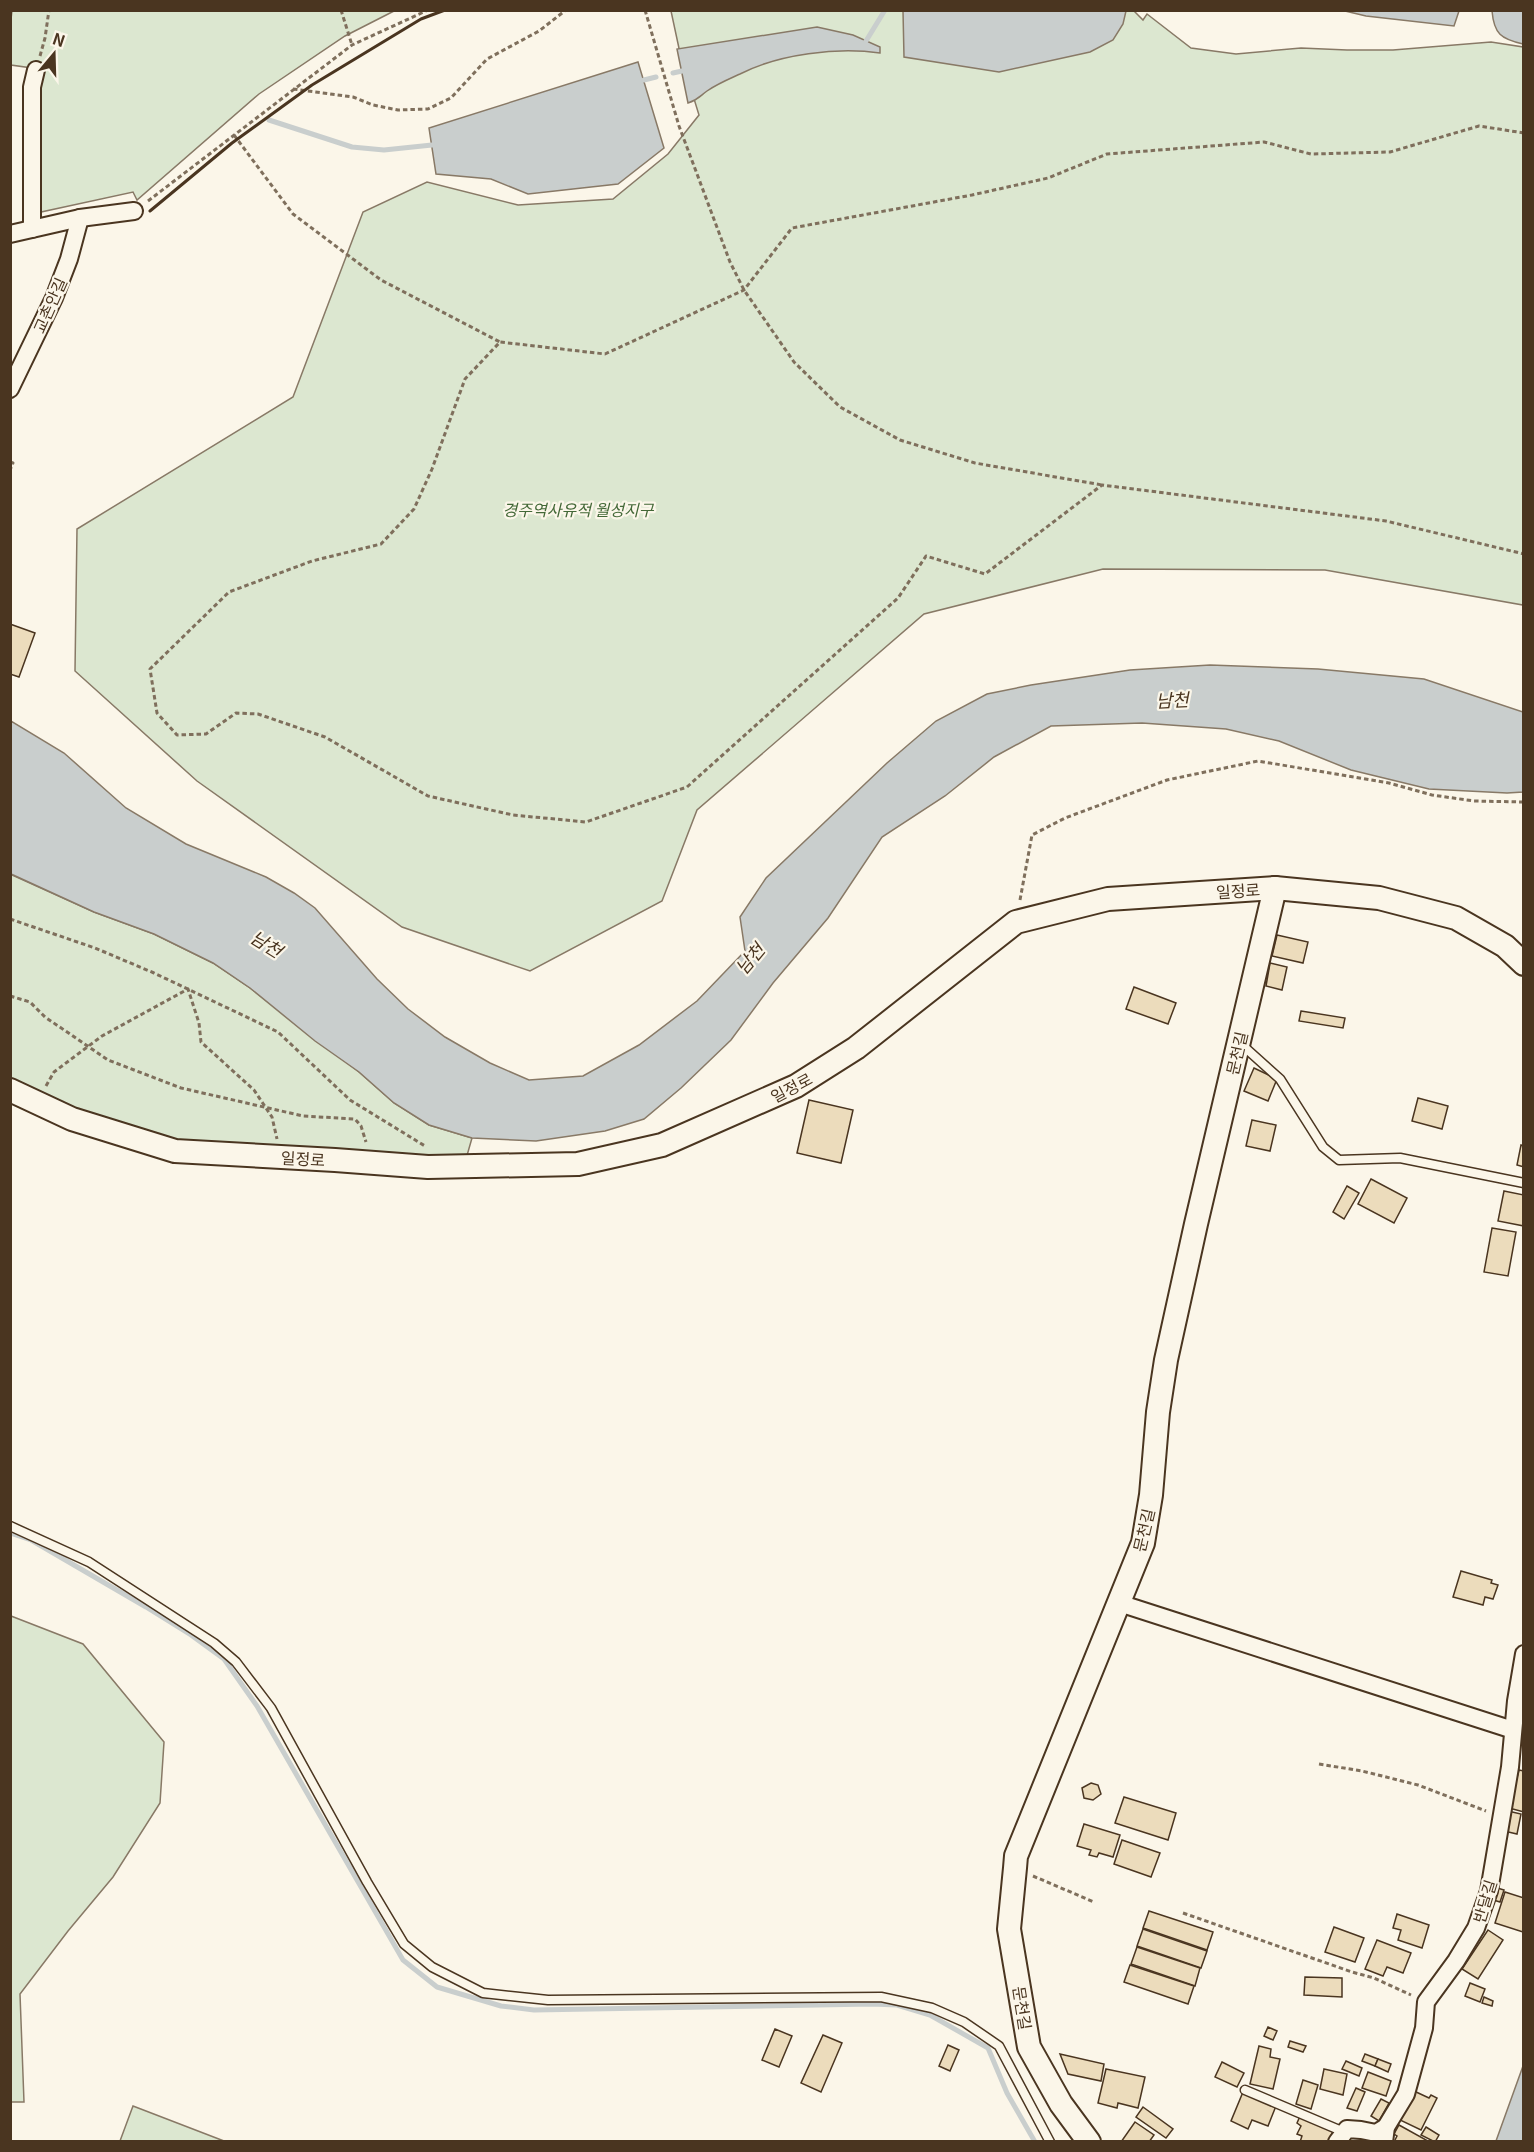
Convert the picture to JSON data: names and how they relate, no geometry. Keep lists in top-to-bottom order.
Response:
{
  "streets": {
    "street": [
      "교촌안길",
      "일정로",
      "문천길",
      "반달길"
    ]
  },
  "crossings": [
    ["일정로", "문천길"]
  ],
  "water": ["남천"],
  "parks": ["경주역사유적 월성지구"],
  "north": "top"
}
